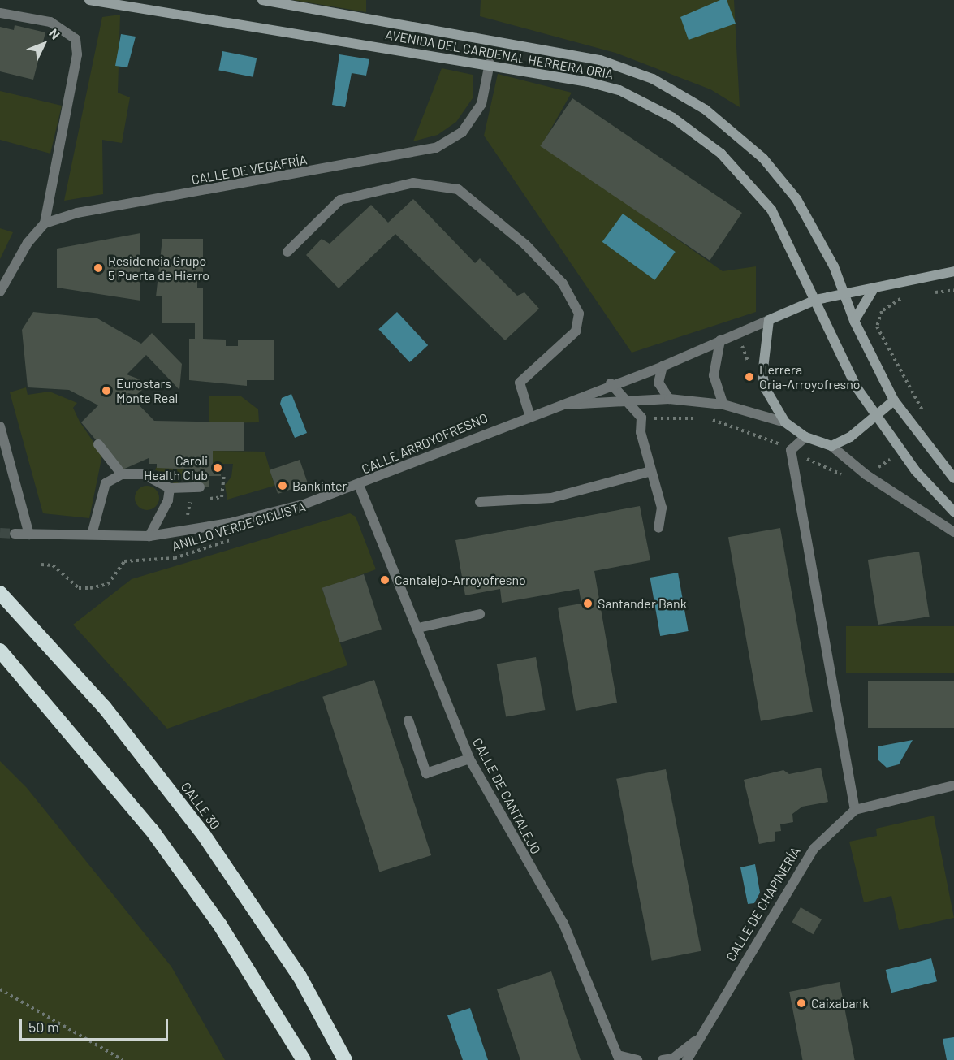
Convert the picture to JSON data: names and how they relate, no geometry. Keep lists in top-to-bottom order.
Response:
{
  "streets": {
    "highway": ["CALLE 30"],
    "main road": ["AVENIDA DEL CARDENAL HERRERA ORIA"],
    "street": [
      "CALLE DE VEGAFRÍA",
      "CALLE ARROYOFRESNO",
      "CALLE DE CANTALEJO",
      "CALLE DE CHAPINERÍA"
    ],
    "path": ["ANILLO VERDE CICLISTA"]
  },
  "crossings": [
    ["AVENIDA DEL CARDENAL HERRERA ORIA", "CALLE DE VEGAFRÍA"],
    ["CALLE ARROYOFRESNO", "CALLE DE CANTALEJO"]
  ],
  "places": [
    "Residencia Grupo 5 Puerta de Hierro",
    "Herrera Oria-Arroyofresno",
    "Eurostars Monte Real",
    "Caroli Health Club",
    "Bankinter",
    "Cantalejo-Arroyofresno",
    "Santander Bank",
    "Caixabank"
  ],
  "scale_bar": "50 m",
  "north": "top right"
}
